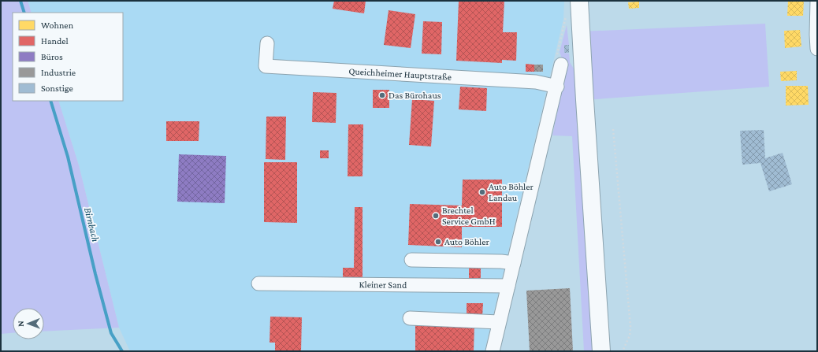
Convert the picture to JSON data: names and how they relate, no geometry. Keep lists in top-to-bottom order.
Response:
{
  "streets": {
    "street": ["Queichheimer Hauptstraße", "Kleiner Sand"]
  },
  "water": ["Birnbach"],
  "places": [
    "Das Bürohaus",
    "Auto Böhler Landau",
    "Brechtel Service GmbH",
    "Auto Böhler"
  ],
  "legend": [
    "Wohnen",
    "Handel",
    "Büros",
    "Industrie",
    "Sonstige"
  ],
  "north": "left"
}
